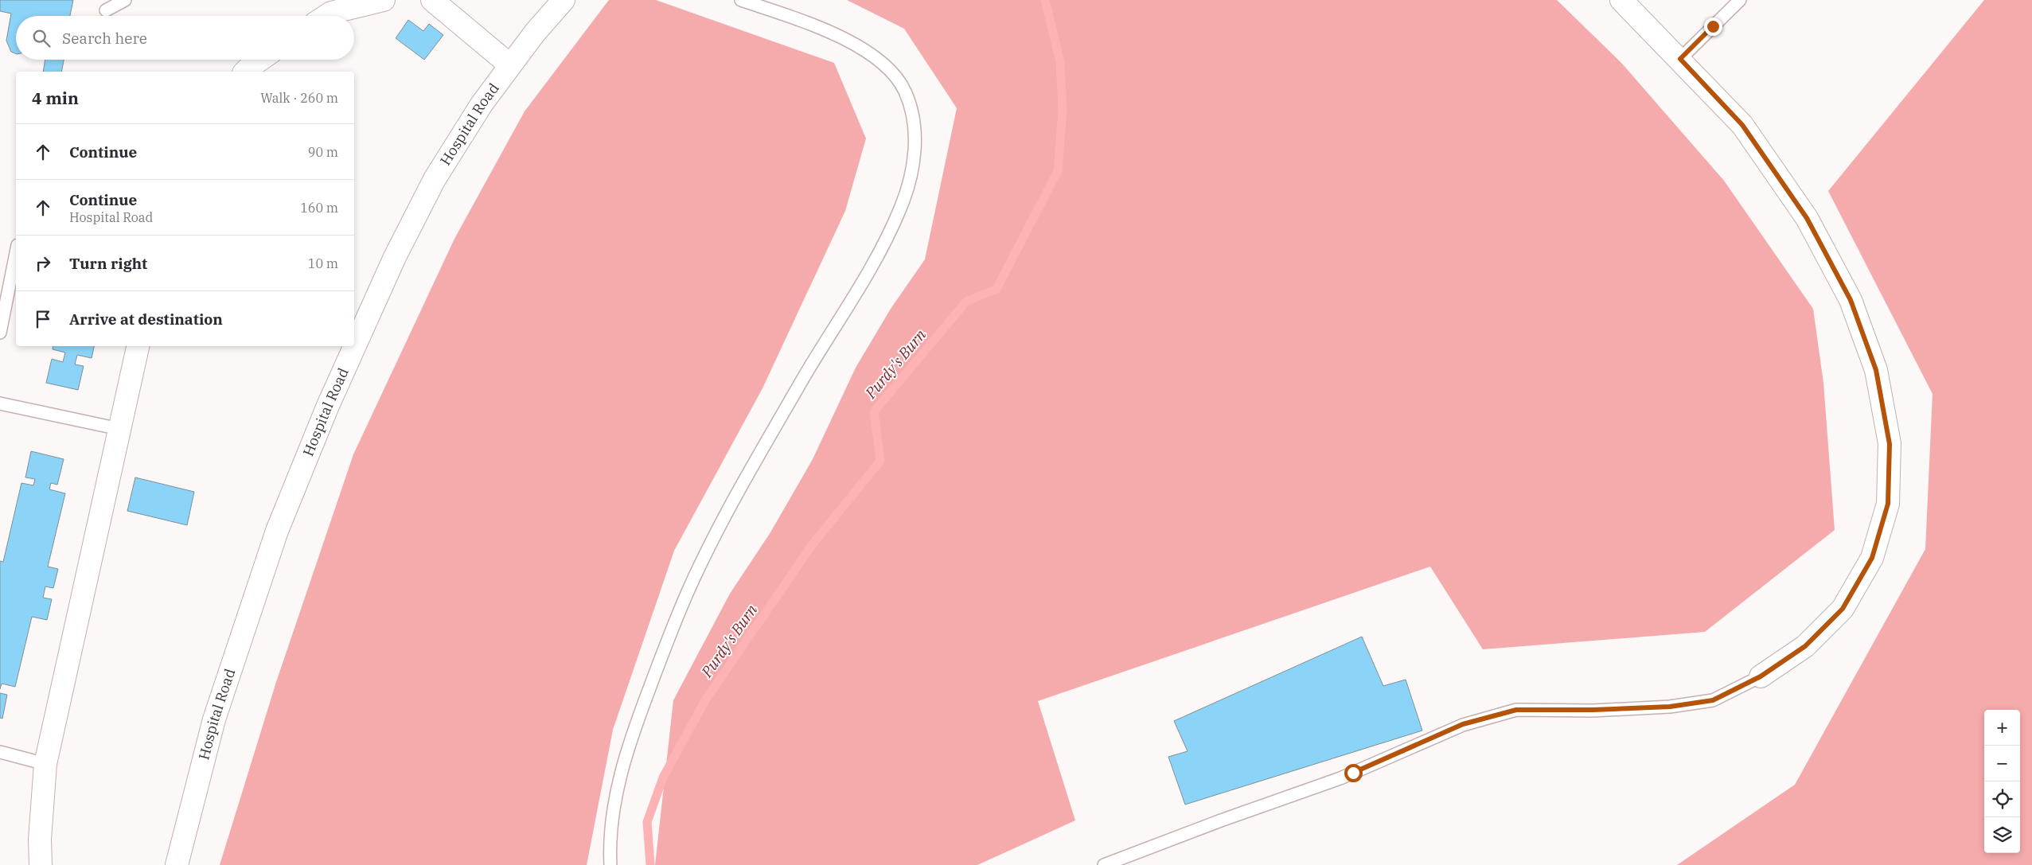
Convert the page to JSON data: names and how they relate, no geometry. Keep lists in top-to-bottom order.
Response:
{
  "streets": {
    "street": ["Hospital Road"]
  },
  "water": ["Purdy's Burn"],
  "page": {
    "search": "Search here",
    "heading": ["4 min", "Walk · 260 m"],
    "list": [
      ["Continue", "90 m"],
      ["Continue", "Hospital Road", "160 m"],
      ["Turn right", "10 m"],
      "Arrive at destination"
    ],
    "map_buttons": ["+", "−"]
  }
}
